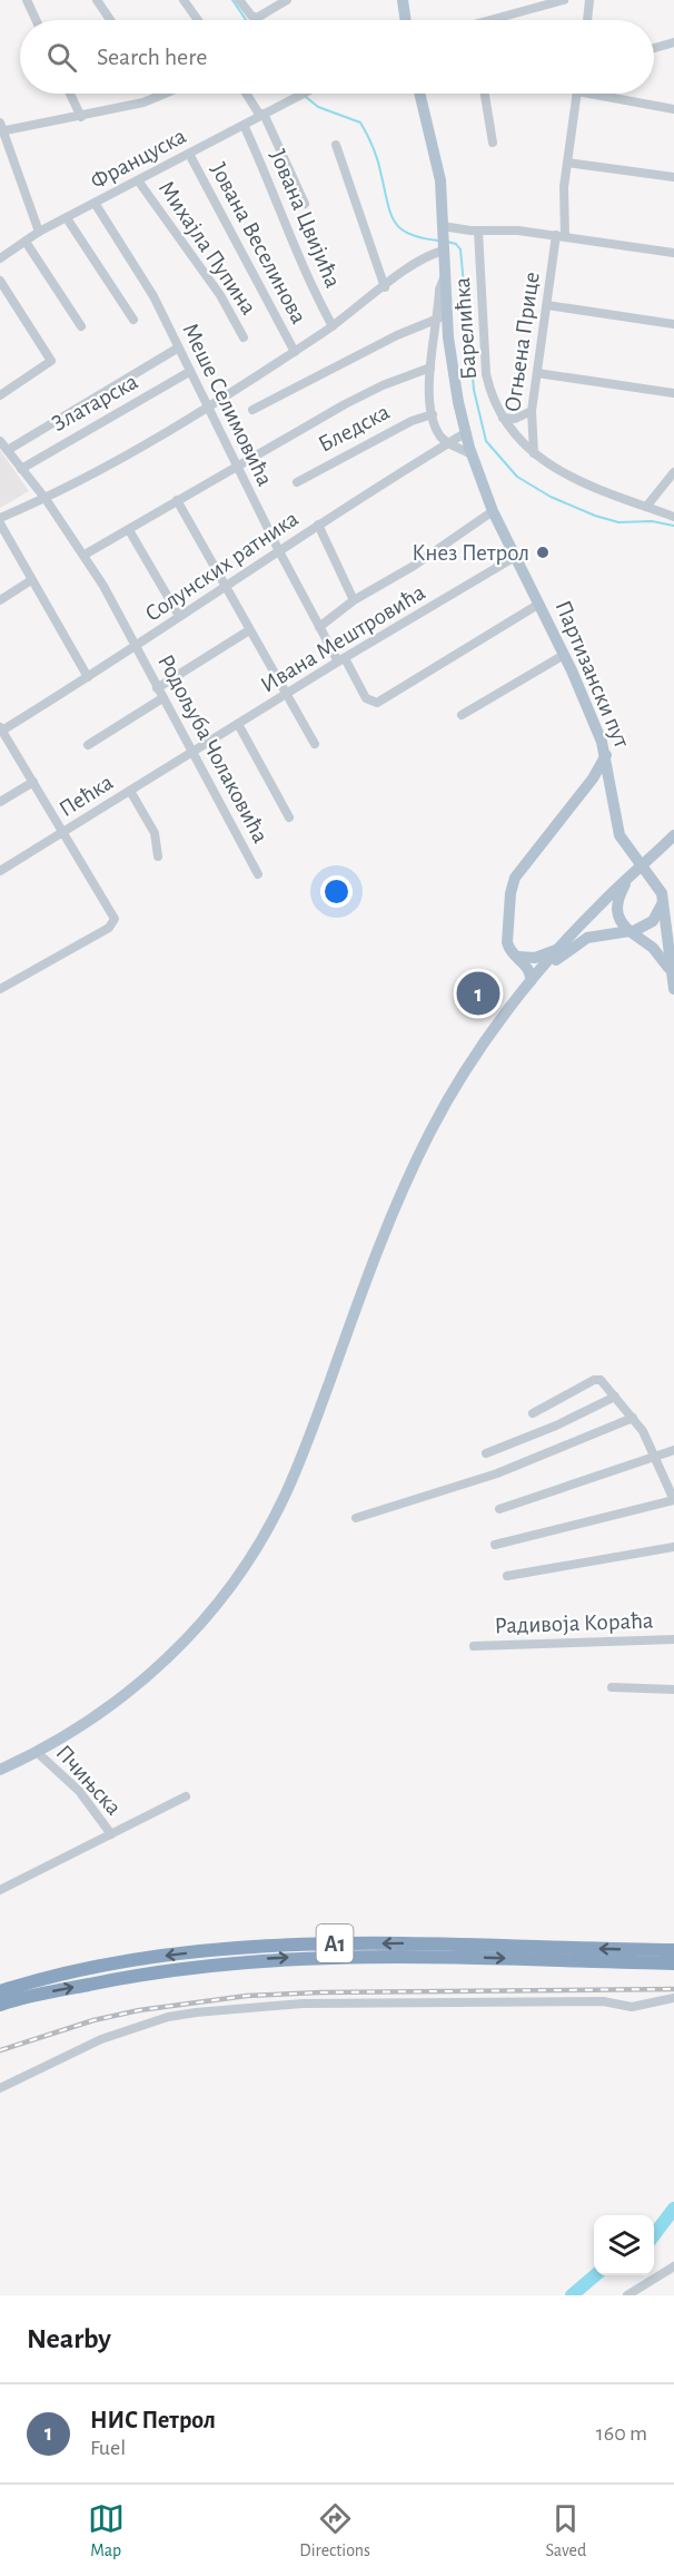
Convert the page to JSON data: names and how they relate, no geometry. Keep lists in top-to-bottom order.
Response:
{
  "streets": {
    "highway": ["A1"],
    "main road": ["Партизански пут"],
    "street": [
      "Француска",
      "Јована Цвијића",
      "Јована Веселинова",
      "Михајла Пупина",
      "Барелићка",
      "Огњена Прице",
      "Златарска",
      "Меше Селимовића",
      "Бледска",
      "Солунских ратника",
      "Ивана Мештровића",
      "Родољуба Чолаковића",
      "Пећка",
      "Радивоја Кораћа",
      "Пчињска"
    ]
  },
  "crossings": [
    ["Француска", "Јована Цвијића"],
    ["Француска", "Јована Веселинова"],
    ["Француска", "Михајла Пупина"],
    ["Француска", "Меше Селимовића"],
    ["Барелићка", "Огњена Прице"],
    ["Златарска", "Меше Селимовића"],
    ["Златарска", "Родољуба Чолаковића"],
    ["Меше Селимовића", "Солунских ратника"],
    ["Меше Селимовића", "Ивана Мештровића"],
    ["Меше Селимовића", "Партизански пут"],
    ["Бледска", "Партизански пут"],
    ["Солунских ратника", "Партизански пут"],
    ["Солунских ратника", "Родољуба Чолаковића"],
    ["Ивана Мештровића", "Партизански пут"],
    ["Ивана Мештровића", "Родољуба Чолаковића"],
    ["Ивана Мештровића", "Пећка"],
    ["Родољуба Чолаковића", "Пећка"]
  ],
  "places": ["Кнез Петрол"],
  "page": {
    "search": "Search here",
    "pins": "1",
    "heading": "Nearby",
    "list": [
      {
        "mark": "1",
        "name": "НИС Петрол",
        "note": "Fuel",
        "value": "160 m"
      }
    ],
    "nav": ["Map", "Directions", "Saved"]
  }
}
